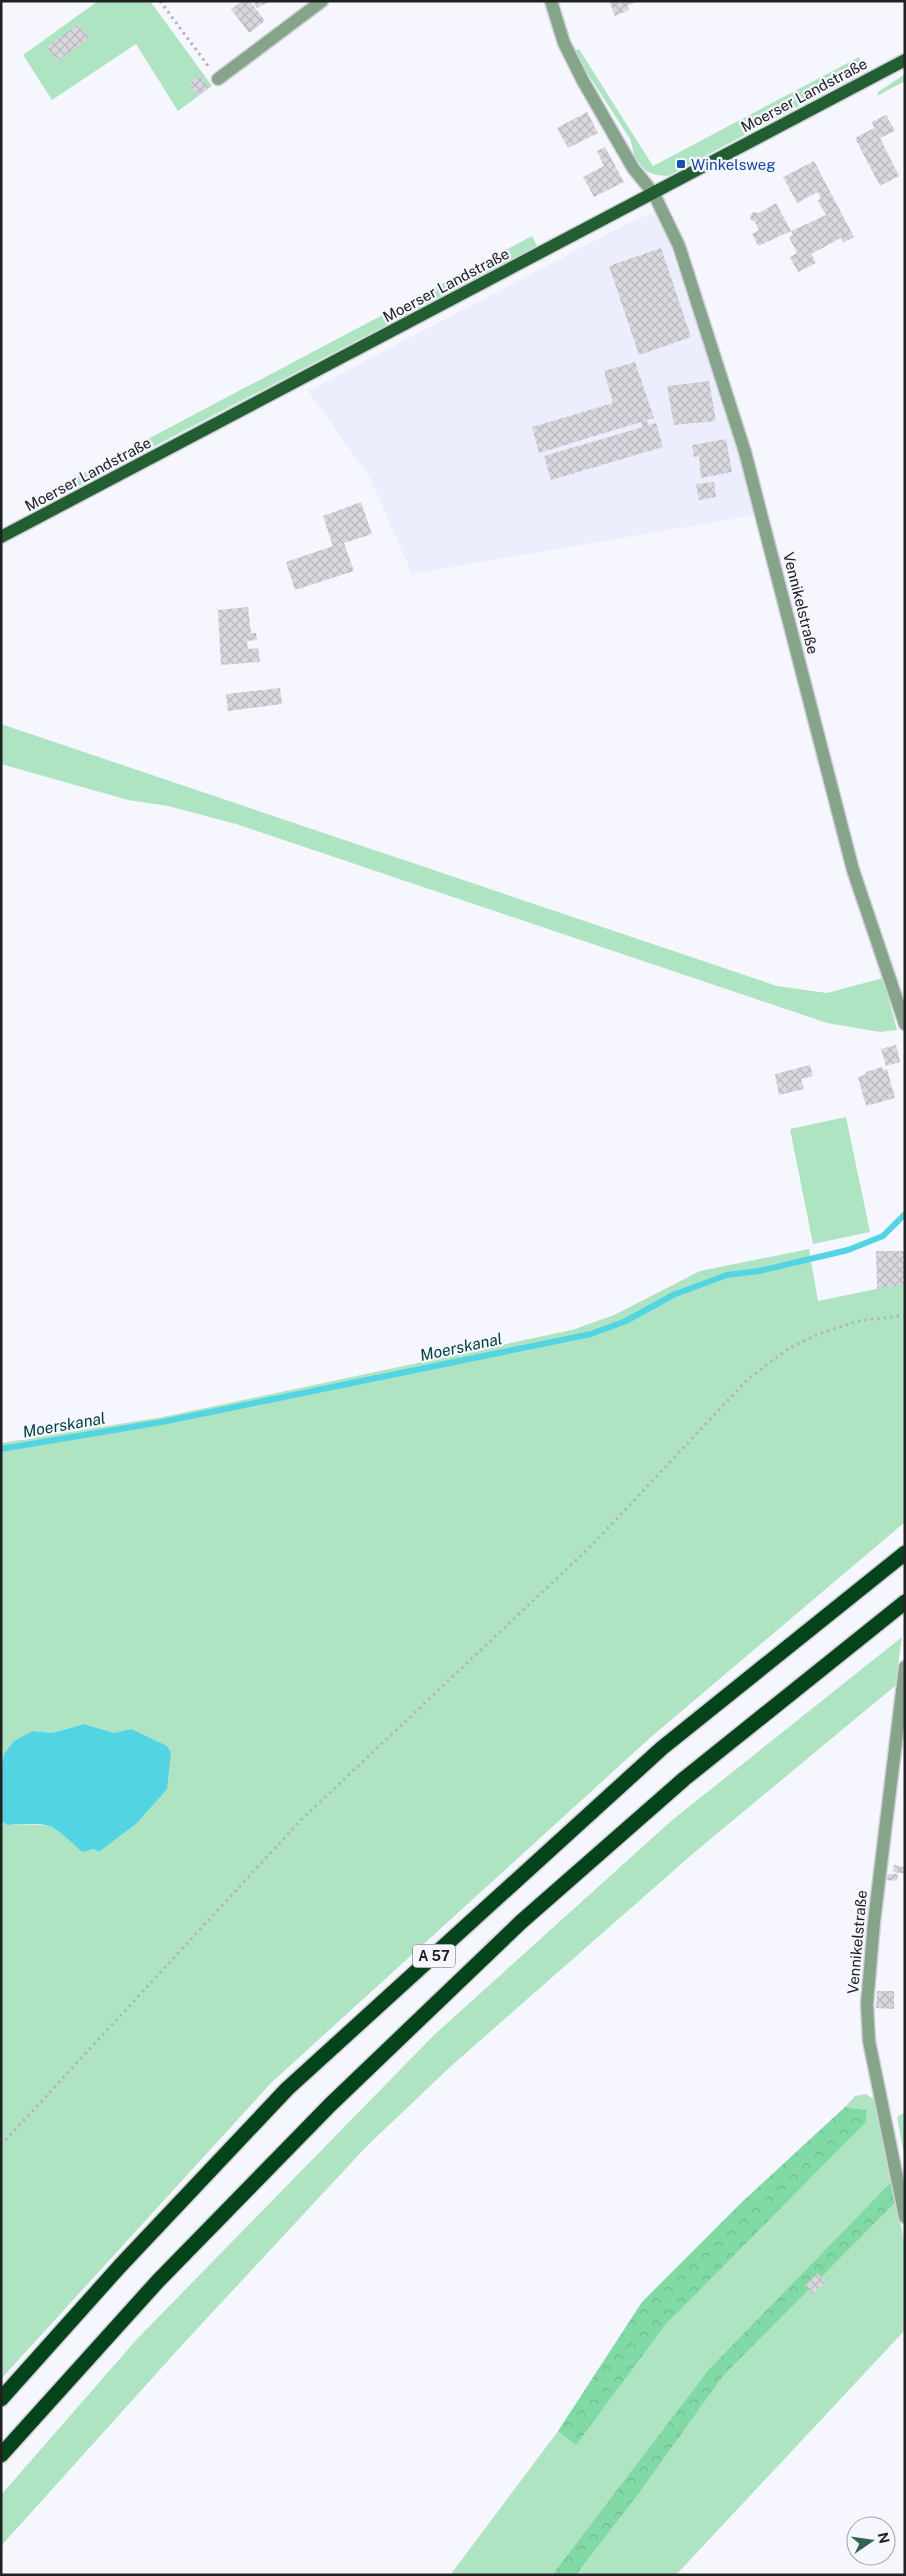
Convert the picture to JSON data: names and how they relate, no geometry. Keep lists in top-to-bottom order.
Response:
{
  "streets": {
    "highway": ["A 57"],
    "main road": ["Moerser Landstraße"],
    "street": ["Vennikelstraße"]
  },
  "crossings": [
    ["Moerser Landstraße", "Vennikelstraße"]
  ],
  "water": ["Moerskanal"],
  "places": {
    "transit": ["Winkelsweg"]
  },
  "north": "right"
}
